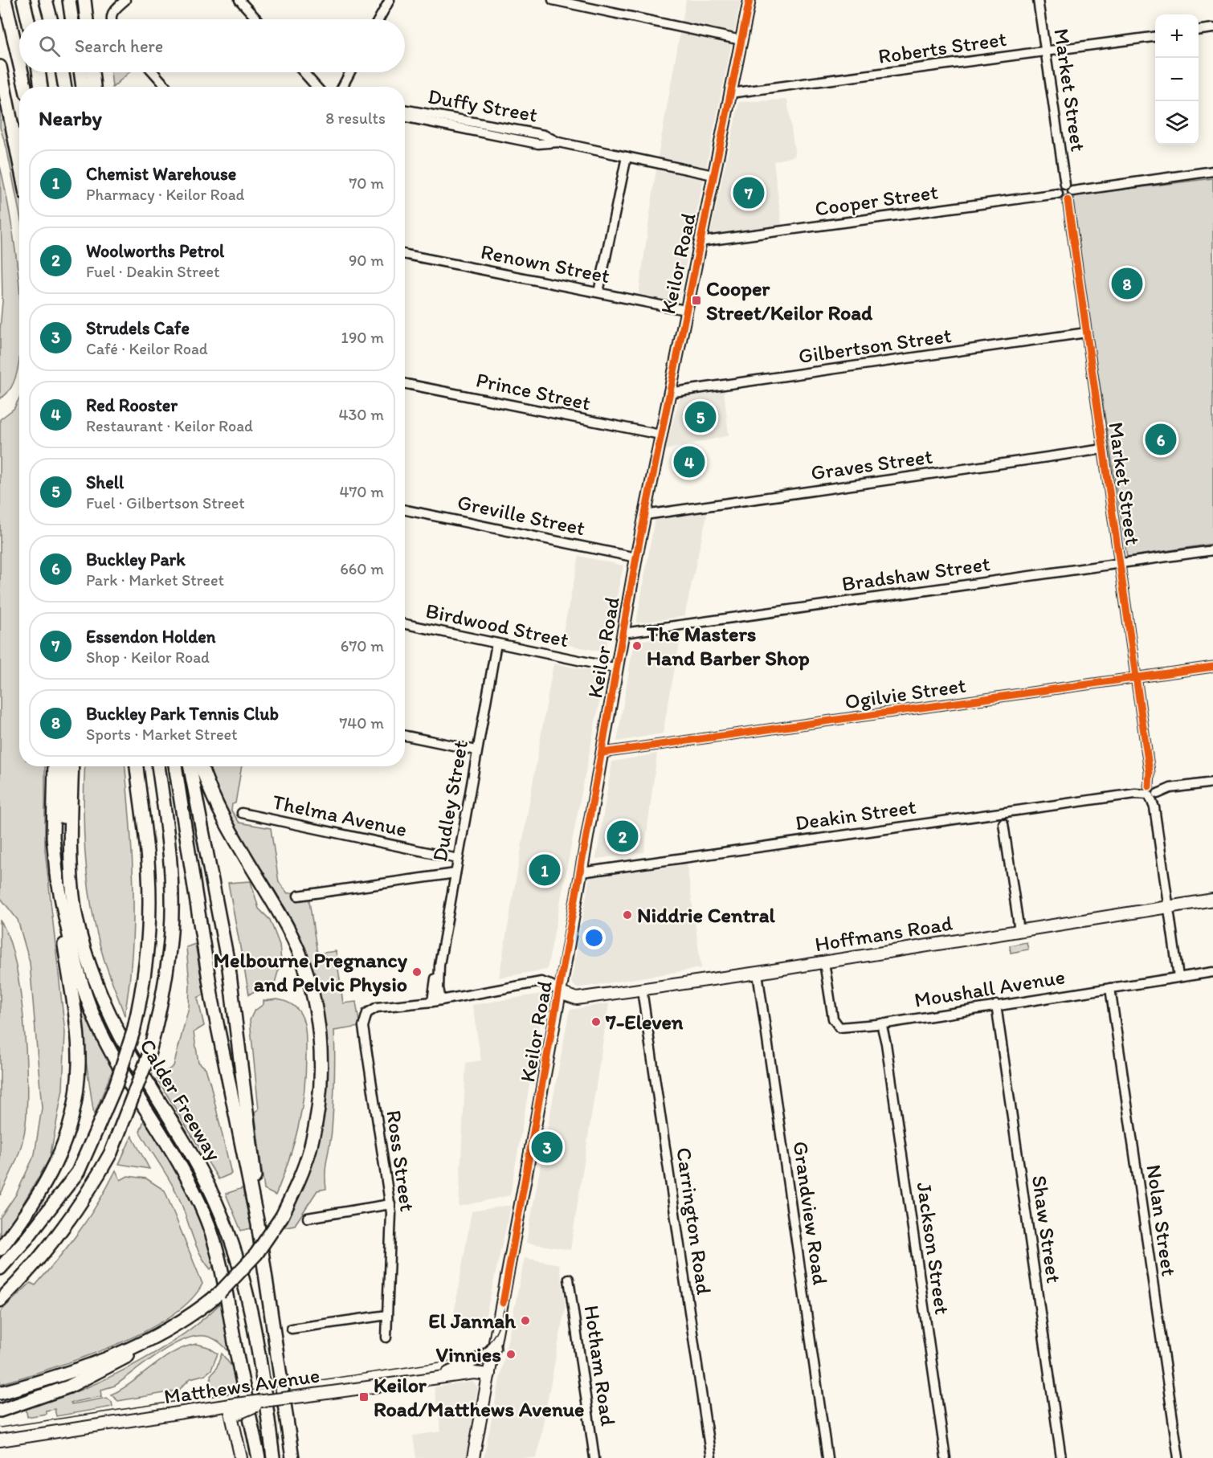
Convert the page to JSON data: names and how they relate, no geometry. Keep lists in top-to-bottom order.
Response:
{
  "streets": {
    "highway": ["Calder Freeway"],
    "main road": ["Keilor Road", "Hoffmans Road", "Matthews Avenue"],
    "street": [
      "Roberts Street",
      "Market Street",
      "Duffy Street",
      "Cooper Street",
      "Renown Street",
      "Gilbertson Street",
      "Prince Street",
      "Graves Street",
      "Greville Street",
      "Bradshaw Street",
      "Birdwood Street",
      "Ogilvie Street",
      "Dudley Street",
      "Deakin Street",
      "Thelma Avenue",
      "Moushall Avenue",
      "Ross Street",
      "Grandview Road",
      "Nolan Street",
      "Carrington Road",
      "Shaw Street",
      "Jackson Street",
      "Hotham Road"
    ]
  },
  "crossings": [
    ["Roberts Street", "Market Street"],
    ["Roberts Street", "Keilor Road"],
    ["Market Street", "Cooper Street"],
    ["Market Street", "Gilbertson Street"],
    ["Market Street", "Graves Street"],
    ["Market Street", "Bradshaw Street"],
    ["Market Street", "Ogilvie Street"],
    ["Market Street", "Deakin Street"],
    ["Market Street", "Hoffmans Road"],
    ["Market Street", "Moushall Avenue"],
    ["Duffy Street", "Keilor Road"],
    ["Cooper Street", "Keilor Road"],
    ["Renown Street", "Keilor Road"],
    ["Keilor Road", "Gilbertson Street"],
    ["Keilor Road", "Prince Street"],
    ["Keilor Road", "Graves Street"],
    ["Keilor Road", "Greville Street"],
    ["Keilor Road", "Bradshaw Street"],
    ["Keilor Road", "Birdwood Street"],
    ["Keilor Road", "Ogilvie Street"],
    ["Keilor Road", "Deakin Street"],
    ["Keilor Road", "Hoffmans Road"],
    ["Keilor Road", "Matthews Avenue"],
    ["Birdwood Street", "Dudley Street"],
    ["Dudley Street", "Thelma Avenue"],
    ["Dudley Street", "Ross Street"],
    ["Hoffmans Road", "Moushall Avenue"],
    ["Hoffmans Road", "Grandview Road"],
    ["Hoffmans Road", "Carrington Road"],
    ["Moushall Avenue", "Nolan Street"],
    ["Moushall Avenue", "Shaw Street"],
    ["Moushall Avenue", "Jackson Street"]
  ],
  "places": {
    "transit": ["Cooper Street/Keilor Road", "Keilor Road/Matthews Avenue"],
    "other": [
      "The Masters Hand Barber Shop",
      "Niddrie Central",
      "Melbourne Pregnancy and Pelvic Physio",
      "7-Eleven",
      "El Jannah",
      "Vinnies"
    ]
  },
  "page": {
    "map_buttons": ["+", "−"],
    "search": "Search here",
    "heading": ["Nearby", "8 results"],
    "list": [
      {
        "mark": "1",
        "name": "Chemist Warehouse",
        "note": "Pharmacy · Keilor Road",
        "value": "70 m"
      },
      {
        "mark": "2",
        "name": "Woolworths Petrol",
        "note": "Fuel · Deakin Street",
        "value": "90 m"
      },
      {
        "mark": "3",
        "name": "Strudels Cafe",
        "note": "Café · Keilor Road",
        "value": "190 m"
      },
      {
        "mark": "4",
        "name": "Red Rooster",
        "note": "Restaurant · Keilor Road",
        "value": "430 m"
      },
      {
        "mark": "5",
        "name": "Shell",
        "note": "Fuel · Gilbertson Street",
        "value": "470 m"
      },
      {
        "mark": "6",
        "name": "Buckley Park",
        "note": "Park · Market Street",
        "value": "660 m"
      },
      {
        "mark": "7",
        "name": "Essendon Holden",
        "note": "Shop · Keilor Road",
        "value": "670 m"
      },
      {
        "mark": "8",
        "name": "Buckley Park Tennis Club",
        "note": "Sports · Market Street",
        "value": "740 m"
      }
    ],
    "pins": [
      "7",
      "8",
      "5",
      "6",
      "4",
      "2",
      "1",
      "3"
    ]
  }
}
